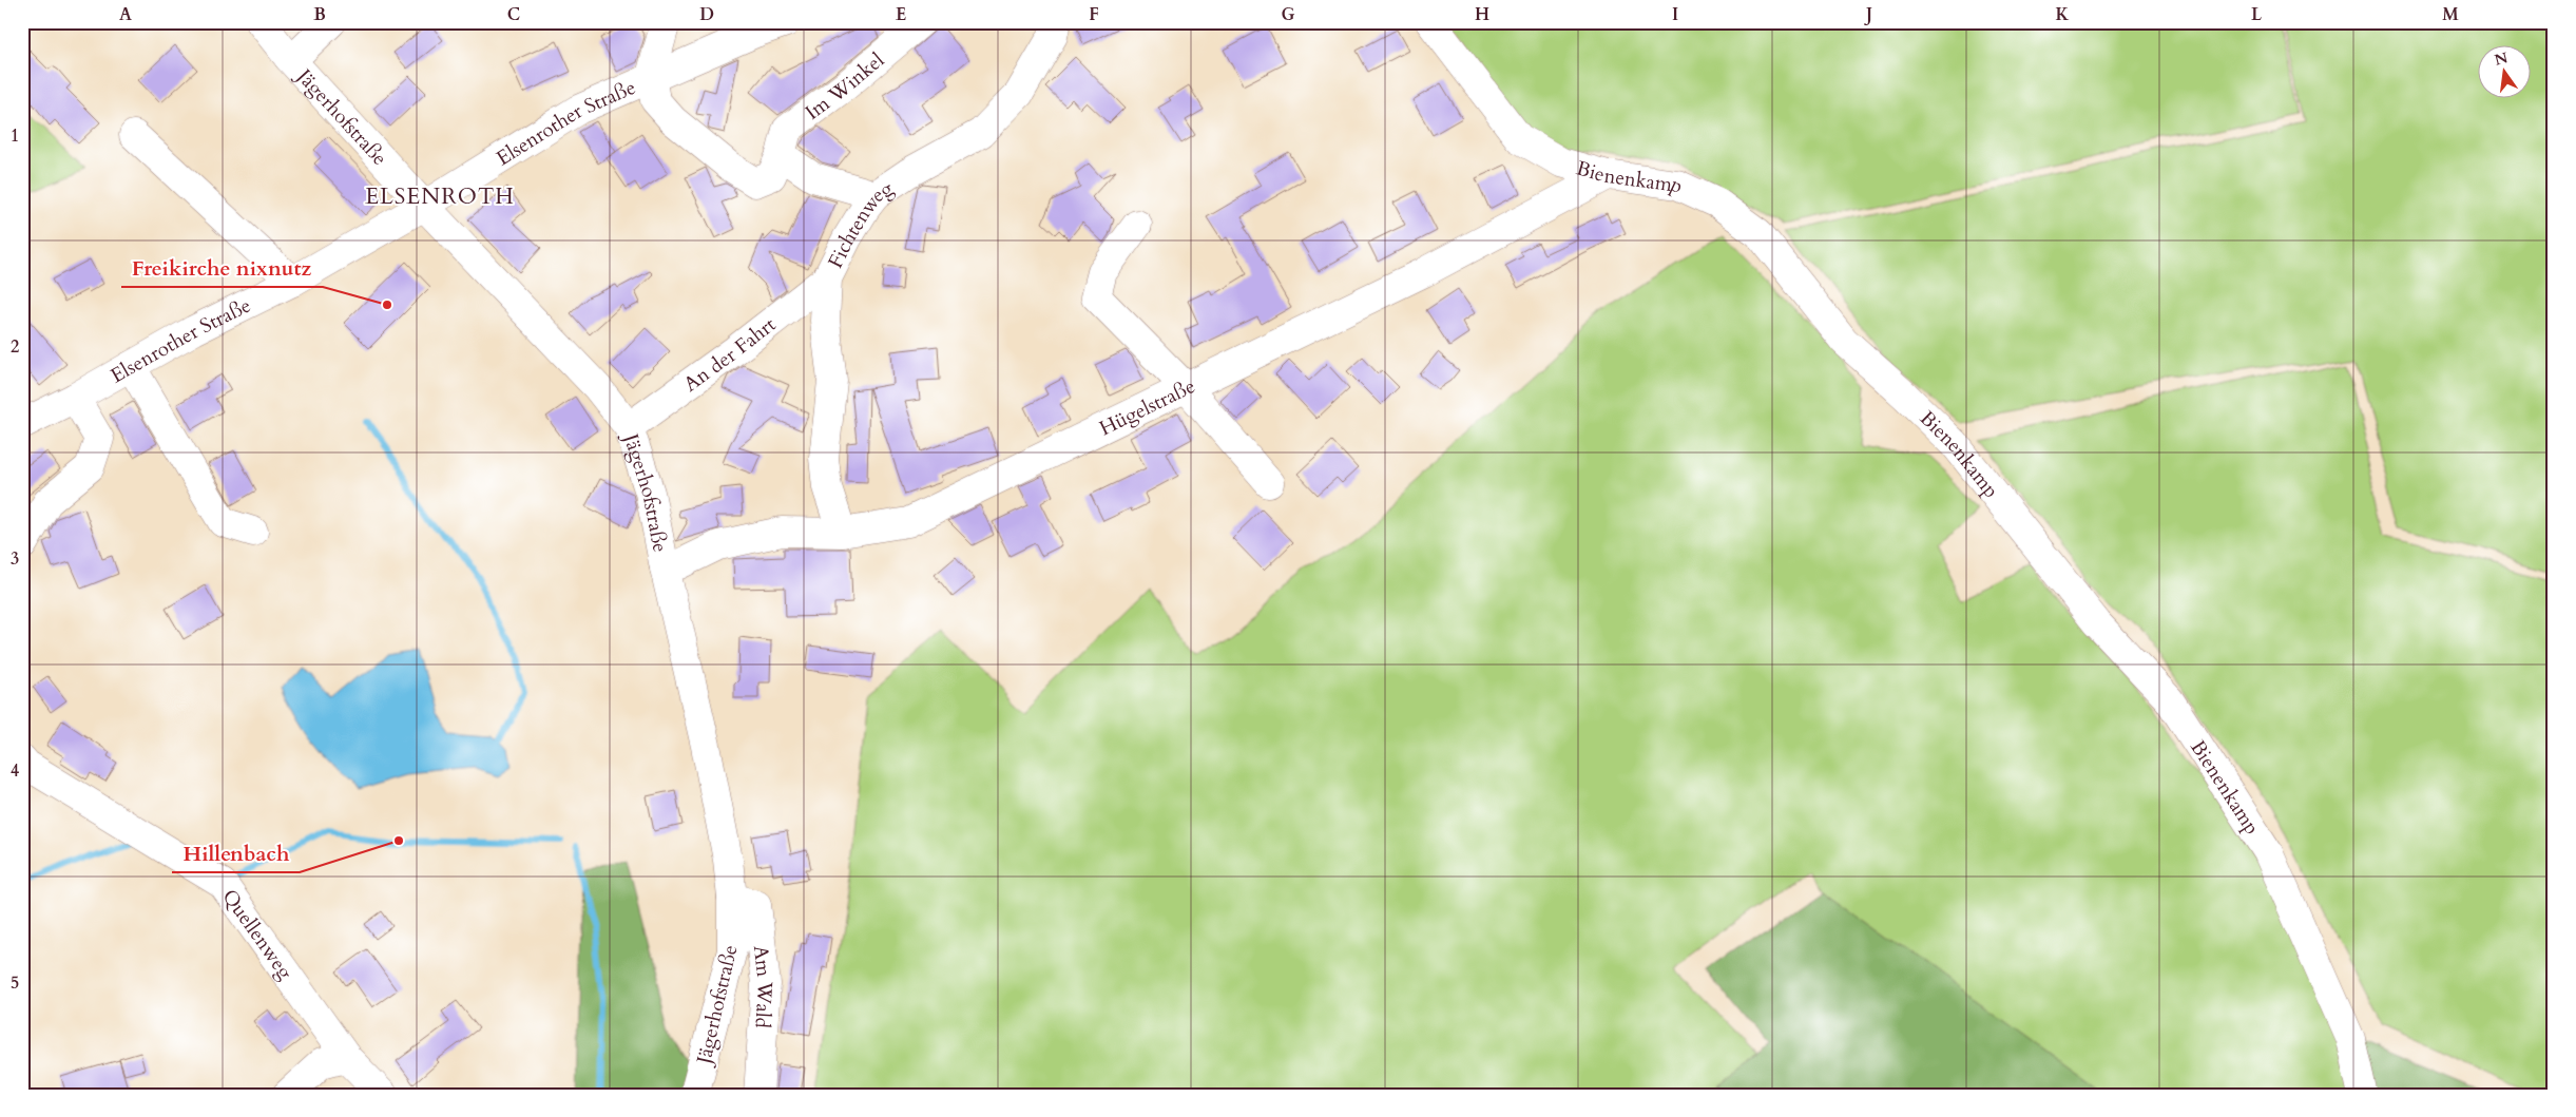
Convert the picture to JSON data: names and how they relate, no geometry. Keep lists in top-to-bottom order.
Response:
{
  "streets": {
    "street": [
      "Im Winkel",
      "Jägerhofstraße",
      "Elsenrother Straße",
      "Bienenkamp",
      "Fichtenweg",
      "An der Fahrt",
      "Hügelstraße",
      "Quellenweg",
      "Am Wald"
    ]
  },
  "crossings": [
    ["Im Winkel", "Elsenrother Straße"],
    ["Jägerhofstraße", "Elsenrother Straße"],
    ["Jägerhofstraße", "An der Fahrt"],
    ["Jägerhofstraße", "Hügelstraße"],
    ["Jägerhofstraße", "Am Wald"],
    ["Bienenkamp", "Hügelstraße"],
    ["Fichtenweg", "An der Fahrt"],
    ["Fichtenweg", "Hügelstraße"]
  ],
  "districts": ["ELSENROTH"],
  "places": ["Freikirche nixnutz", "Hillenbach"],
  "north": "top",
  "grid": {
    "columns": [
      "A",
      "B",
      "C",
      "D",
      "E",
      "F",
      "G",
      "H",
      "I",
      "J",
      "K",
      "L",
      "M"
    ],
    "rows": [
      "1",
      "2",
      "3",
      "4",
      "5"
    ]
  }
}
